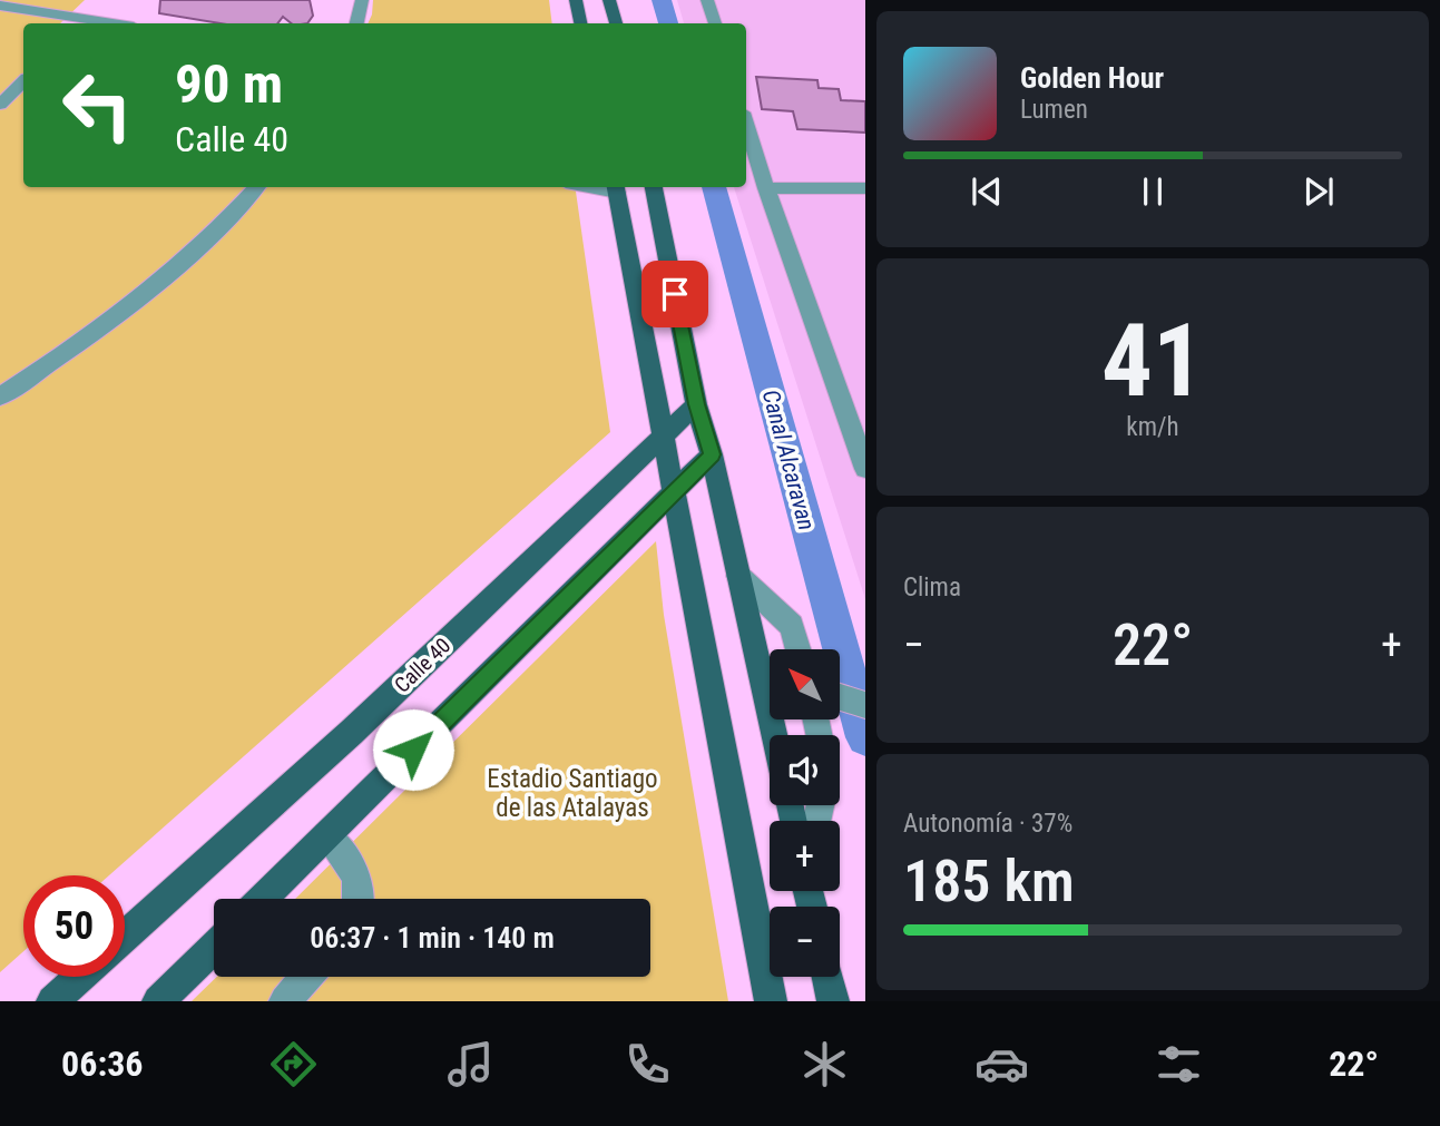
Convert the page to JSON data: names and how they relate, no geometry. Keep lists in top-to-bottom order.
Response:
{
  "streets": {
    "main road": ["Calle 40"]
  },
  "water": ["Canal Alcaravan"],
  "parks": ["Estadio Santiago de las Atalayas"],
  "north": "top left",
  "page": {
    "turn": ["90 m", "Calle 40"],
    "song": ["Golden Hour", "Lumen"],
    "tile": [
      ["41", "km/h"],
      "Clima",
      ["Autonomía · 37%", "185 km"]
    ],
    "heat": ["−", "22°", "+"],
    "map_buttons": ["+", "−"],
    "limit": "50",
    "trip": "06:37 · 1 min · 140 m",
    "tabs": ["06:36", "22°"]
  }
}
